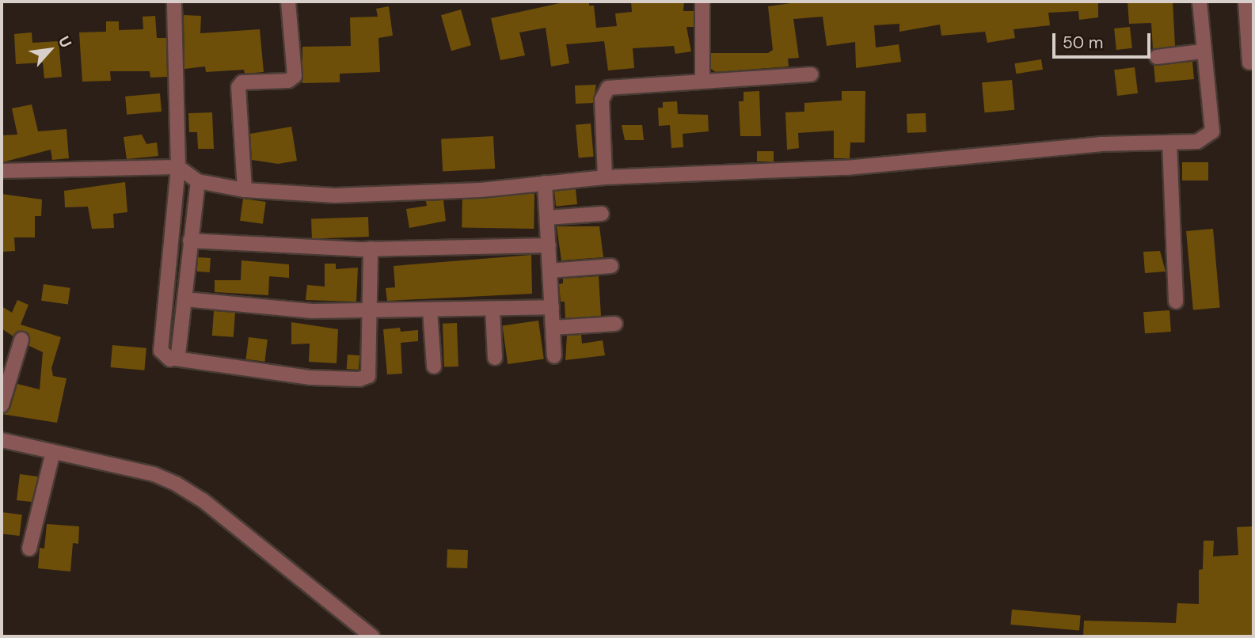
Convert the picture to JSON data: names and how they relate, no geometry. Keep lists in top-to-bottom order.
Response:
{
  "scale_bar": "50 m",
  "north": "top right"
}
